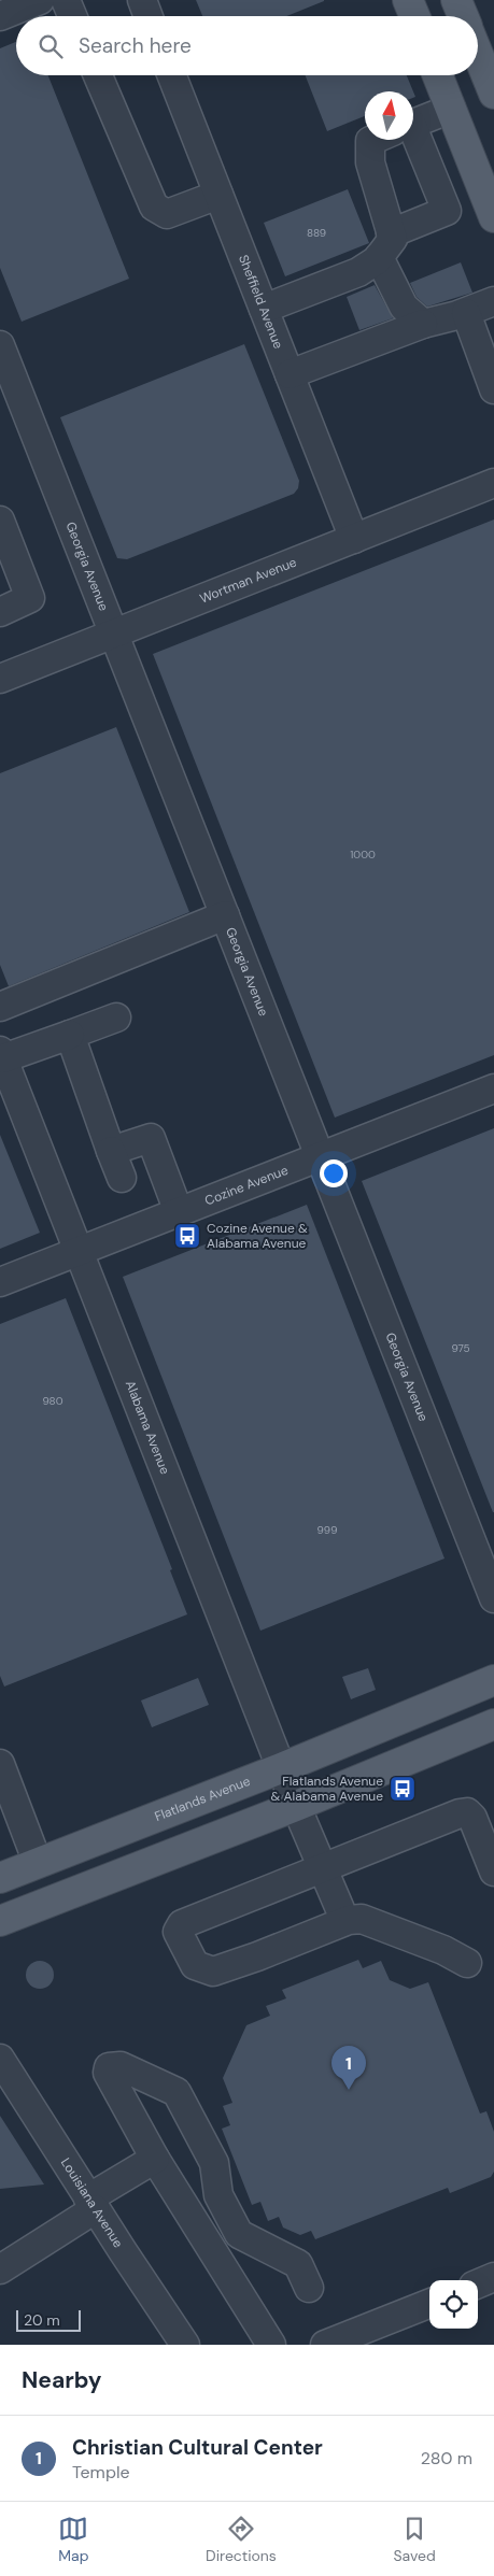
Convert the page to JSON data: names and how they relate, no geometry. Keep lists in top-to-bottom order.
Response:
{
  "streets": {
    "main road": ["Flatlands Avenue"],
    "street": [
      "Sheffield Avenue",
      "Georgia Avenue",
      "Wortman Avenue",
      "Cozine Avenue",
      "Alabama Avenue",
      "Louisiana Avenue"
    ]
  },
  "crossings": [
    ["Sheffield Avenue", "Wortman Avenue"],
    ["Georgia Avenue", "Wortman Avenue"],
    ["Georgia Avenue", "Cozine Avenue"],
    ["Cozine Avenue", "Alabama Avenue"],
    ["Alabama Avenue", "Flatlands Avenue"]
  ],
  "places": {
    "bus stop": ["Cozine Avenue & Alabama Avenue", "Flatlands Avenue & Alabama Avenue"]
  },
  "house_numbers": [
    "889",
    "1000",
    "975",
    "980",
    "999"
  ],
  "scale_bar": "20 m",
  "north": "top",
  "page": {
    "search": "Search here",
    "pins": "1",
    "scale": "20 m",
    "heading": "Nearby",
    "list": [
      {
        "mark": "1",
        "name": "Christian Cultural Center",
        "note": "Temple",
        "value": "280 m"
      }
    ],
    "nav": ["Map", "Directions", "Saved"]
  }
}
